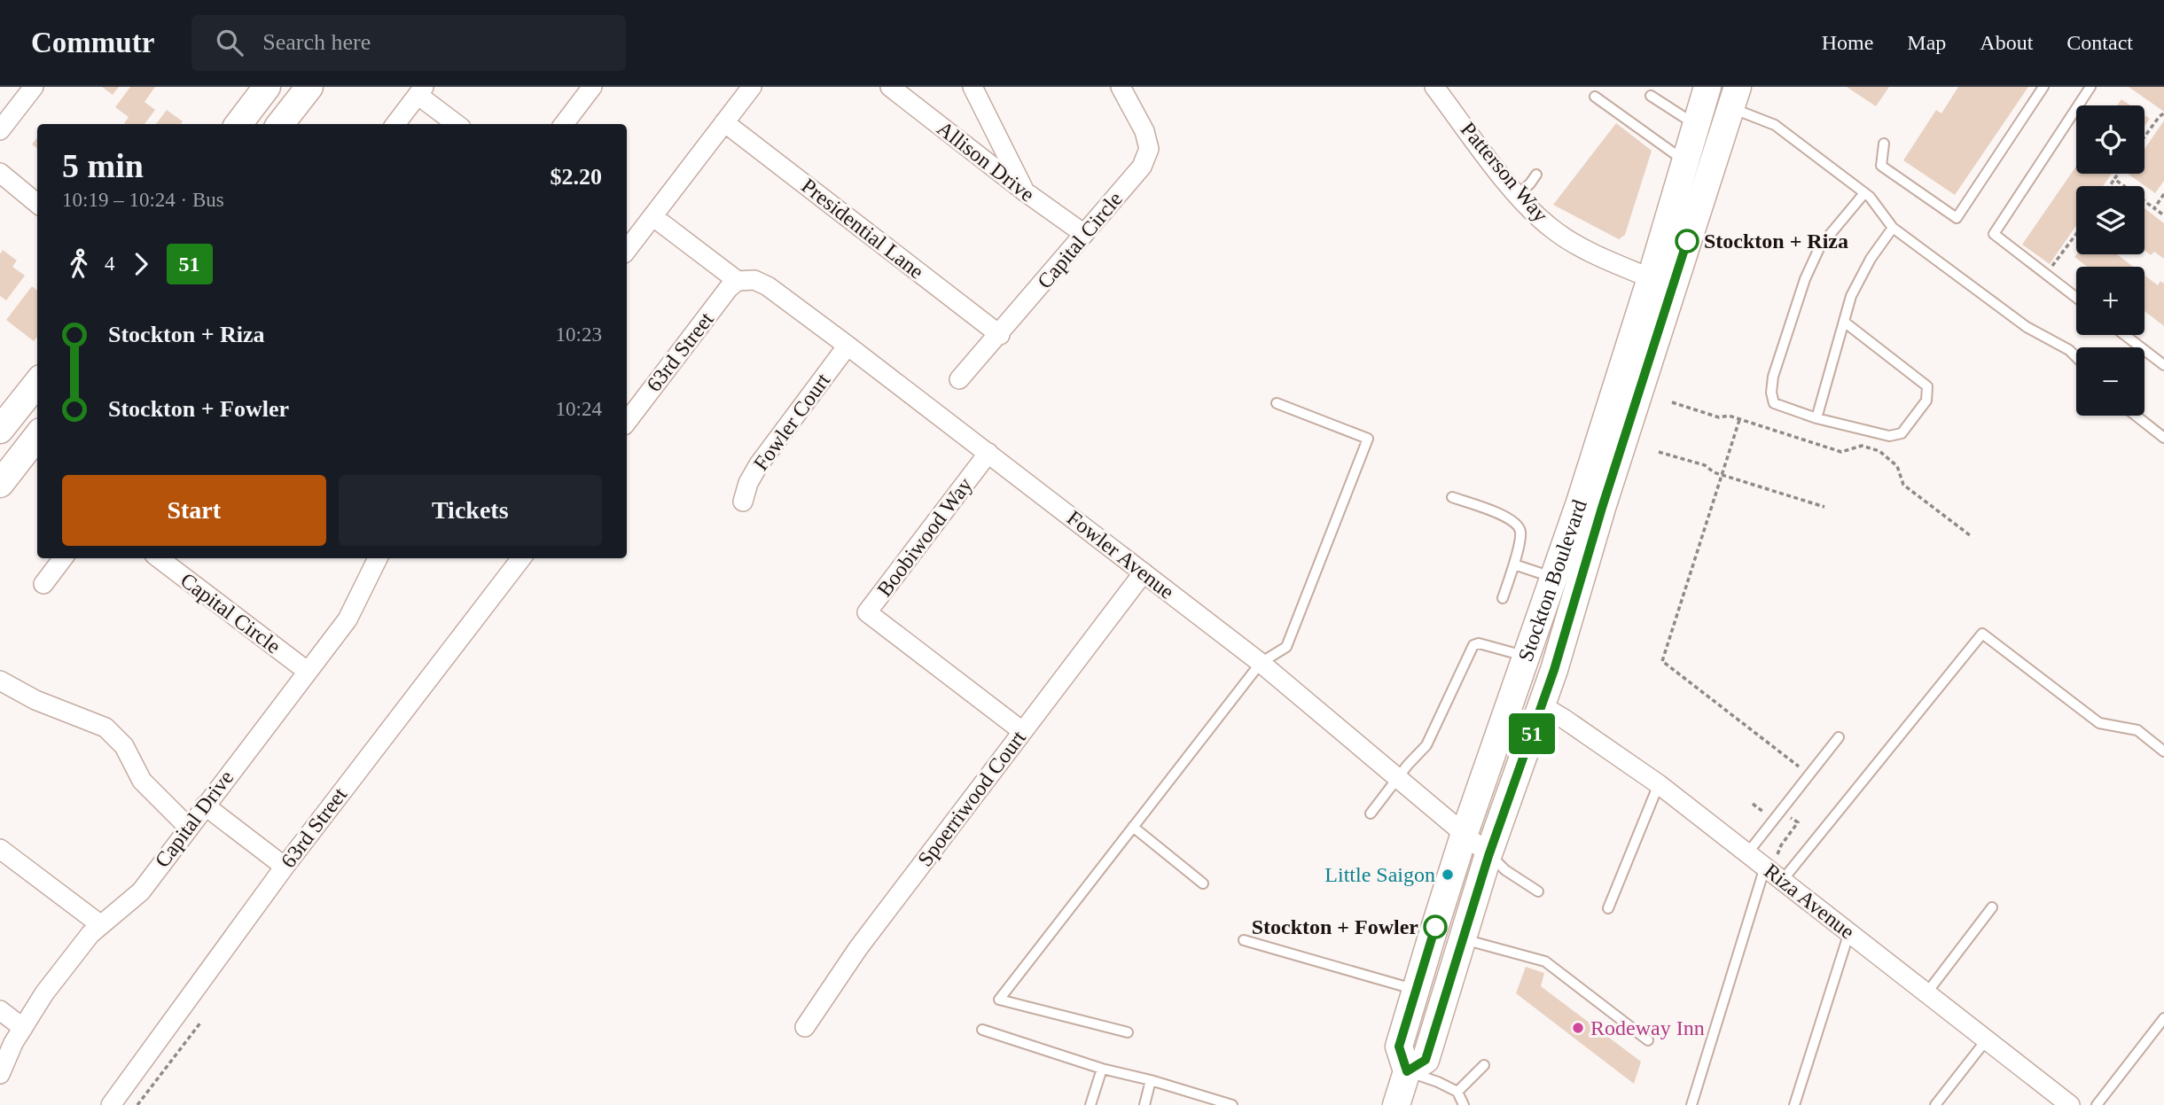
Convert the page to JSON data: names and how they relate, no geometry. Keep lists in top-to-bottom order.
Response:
{
  "streets": {
    "main road": ["Stockton Boulevard"],
    "street": [
      "Allison Drive",
      "Patterson Way",
      "Presidential Lane",
      "Capital Circle",
      "63rd Street",
      "Fowler Court",
      "Boobiwood Way",
      "Fowler Avenue",
      "Spoerriwood Court",
      "Capital Drive",
      "Riza Avenue"
    ]
  },
  "crossings": [
    ["Allison Drive", "Capital Circle"],
    ["Patterson Way", "Stockton Boulevard"],
    ["Presidential Lane", "Capital Circle"],
    ["Capital Circle", "Capital Drive"],
    ["63rd Street", "Fowler Avenue"],
    ["Fowler Court", "Fowler Avenue"],
    ["Boobiwood Way", "Fowler Avenue"],
    ["Boobiwood Way", "Spoerriwood Court"],
    ["Fowler Avenue", "Stockton Boulevard"],
    ["Fowler Avenue", "Spoerriwood Court"],
    ["Stockton Boulevard", "Riza Avenue"]
  ],
  "places": [
    "Stockton + Riza",
    "Little Saigon",
    "Stockton + Fowler",
    "Rodeway Inn"
  ],
  "lines": ["bus line 51"],
  "page": {
    "header": "Commutr",
    "search": "Search here",
    "nav": [
      "Home",
      "Map",
      "About",
      "Contact"
    ],
    "on_map": "51",
    "map_buttons": ["+", "−"],
    "heading": ["5 min", "10:19 – 10:24 · Bus", "$2.20"],
    "legs": ["4", "51"],
    "list": [
      {
        "name": "Stockton + Riza",
        "value": "10:23"
      },
      {
        "name": "Stockton + Fowler",
        "value": "10:24"
      }
    ],
    "buttons": ["Start", "Tickets"]
  }
}
